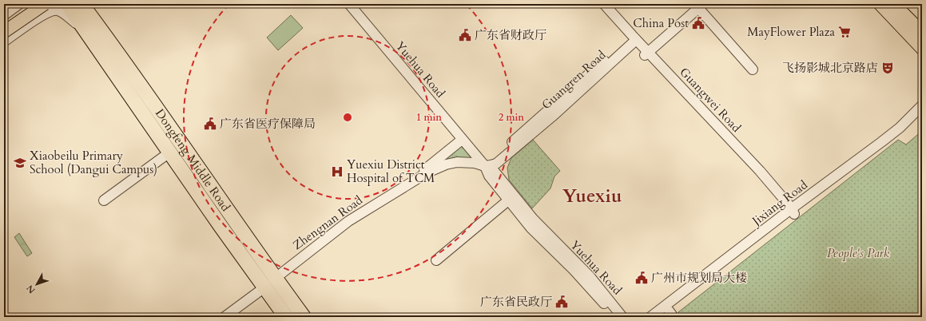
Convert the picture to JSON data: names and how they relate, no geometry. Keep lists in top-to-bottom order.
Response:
{
  "streets": {
    "highway": ["Dongfeng Middle Road"],
    "street": [
      "Yuehua Road",
      "Guangren Road",
      "Guangwei Road",
      "Jixiang Road",
      "Zhengnan Road"
    ]
  },
  "crossings": [
    ["Yuehua Road", "Guangren Road"],
    ["Yuehua Road", "Zhengnan Road"],
    ["Guangren Road", "Guangwei Road"],
    ["Guangren Road", "Zhengnan Road"],
    ["Guangwei Road", "Jixiang Road"],
    ["Dongfeng Middle Road", "Zhengnan Road"]
  ],
  "districts": ["Yuexiu"],
  "parks": ["People's Park"],
  "places": {
    "public building": [
      "China Post",
      "广东省财政厅",
      "广东省医疗保障局",
      "广州市规划局大楼",
      "广东省民政厅"
    ],
    "supermarket": ["MayFlower Plaza"],
    "theatre": ["飞扬影城北京路店"],
    "school or university": ["Xiaobeilu Primary School (Dangui Campus)"],
    "hospital": ["Yuexiu District Hospital of TCM"]
  },
  "north": "bottom left",
  "rings": ["1 min", "2 min"]
}
